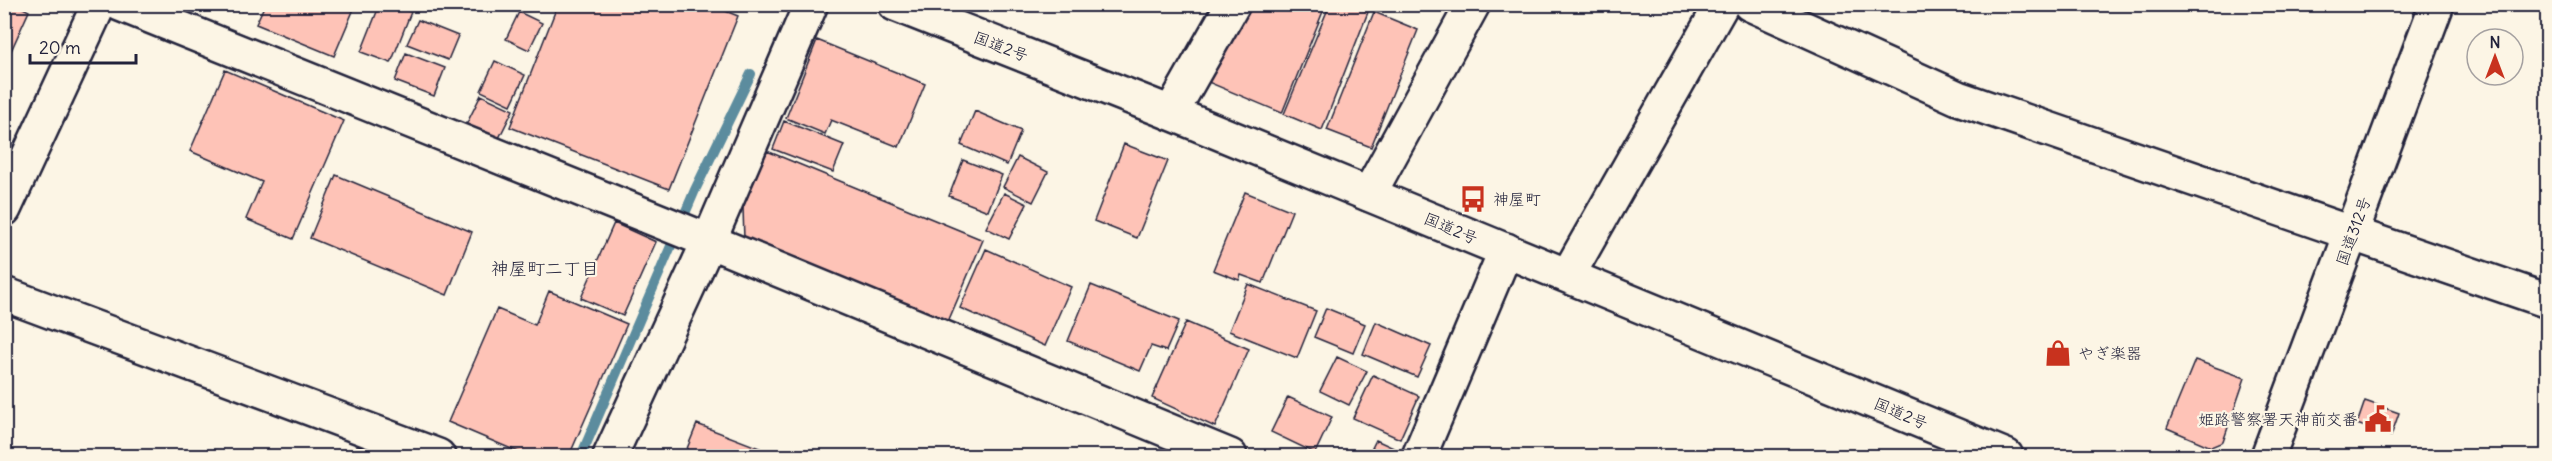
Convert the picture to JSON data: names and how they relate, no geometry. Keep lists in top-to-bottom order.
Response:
{
  "streets": {
    "main road": ["国道2号", "国道312号"]
  },
  "districts": ["神屋町二丁目"],
  "places": {
    "bus stop": ["神屋町"],
    "shop": ["やぎ楽器"],
    "public building": ["姫路警察署天神前交番"]
  },
  "scale_bar": "20 m",
  "north": "top"
}
